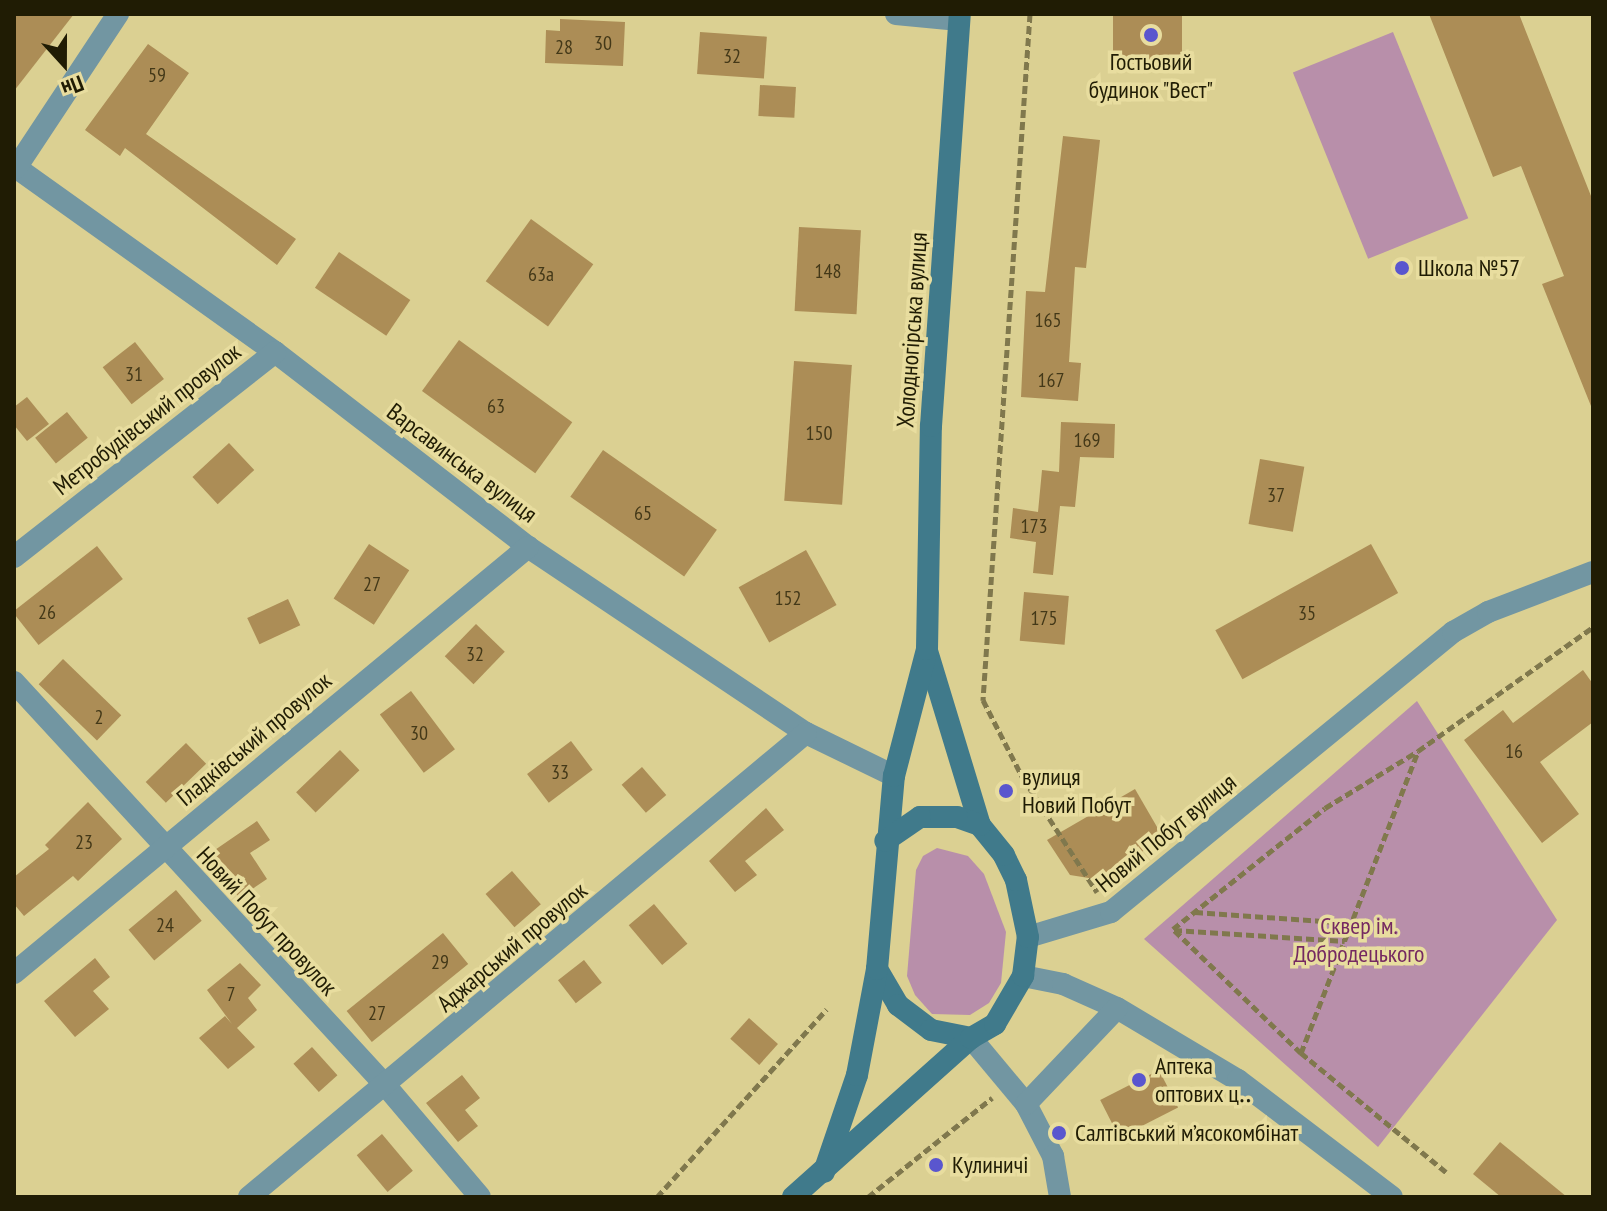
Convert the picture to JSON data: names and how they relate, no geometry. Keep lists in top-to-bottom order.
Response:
{
  "streets": {
    "main road": ["Холодногірська вулиця"],
    "street": [
      "Метробудівський провулок",
      "Варсавинська вулиця",
      "Гладківський провулок",
      "Новий Побут вулиця",
      "Новий Побут провулок",
      "Аджарський провулок"
    ]
  },
  "crossings": [
    ["Холодногірська вулиця", "Варсавинська вулиця"],
    ["Холодногірська вулиця", "Новий Побут вулиця"],
    ["Метробудівський провулок", "Варсавинська вулиця"],
    ["Варсавинська вулиця", "Гладківський провулок"],
    ["Варсавинська вулиця", "Аджарський провулок"],
    ["Гладківський провулок", "Новий Побут провулок"],
    ["Новий Побут провулок", "Аджарський провулок"]
  ],
  "parks": ["Сквер ім. Добродецького"],
  "places": [
    "Гостьовий будинок \"Вест\"",
    "Школа №57",
    "вулиця Новий Побут",
    "Аптека оптових ц‥",
    "Салтівський м’ясокомбінат",
    "Кулиничі"
  ],
  "house_numbers": [
    "30",
    "28",
    "32",
    "59",
    "148",
    "63а",
    "165",
    "31",
    "167",
    "63",
    "150",
    "169",
    "37",
    "65",
    "173",
    "27",
    "152",
    "26",
    "35",
    "175",
    "32",
    "2",
    "30",
    "16",
    "33",
    "23",
    "24",
    "29",
    "7",
    "27"
  ],
  "north": "bottom"
}
